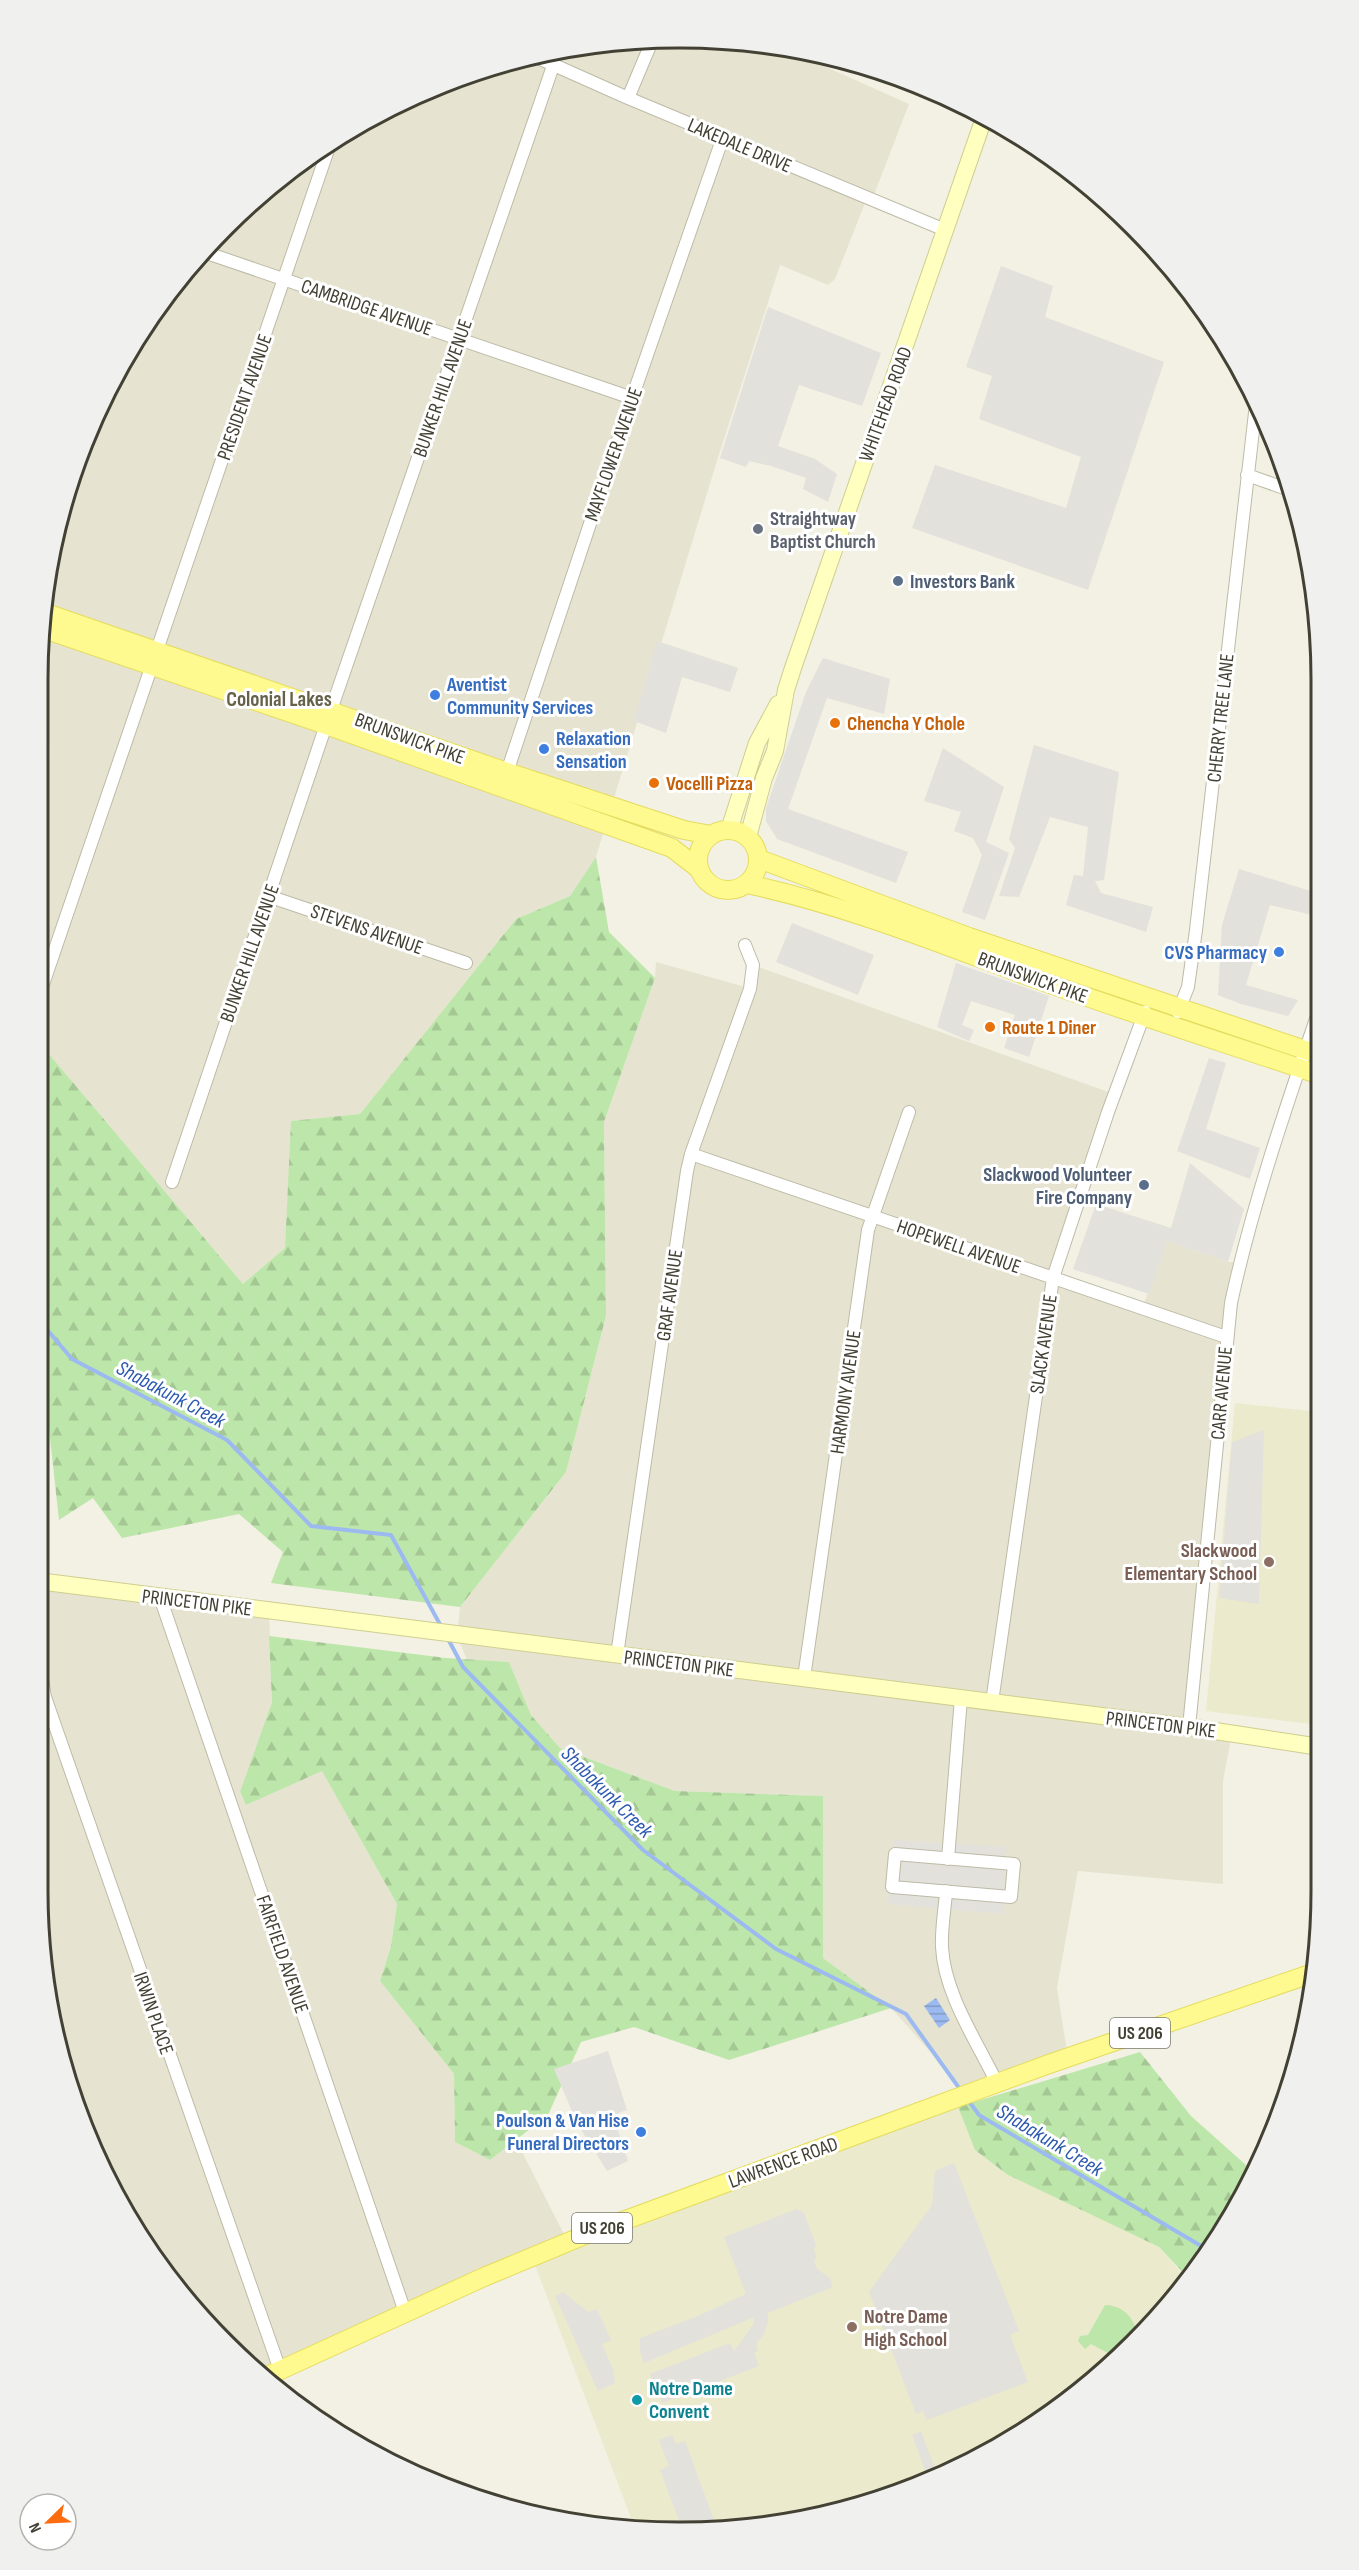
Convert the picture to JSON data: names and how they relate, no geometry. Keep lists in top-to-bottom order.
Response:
{
  "streets": {
    "main road": [
      "WHITEHEAD ROAD",
      "BRUNSWICK PIKE",
      "PRINCETON PIKE",
      "US 206",
      "LAWRENCE ROAD"
    ],
    "street": [
      "LAKEDALE DRIVE",
      "CAMBRIDGE AVENUE",
      "BUNKER HILL AVENUE",
      "PRESIDENT AVENUE",
      "MAYFLOWER AVENUE",
      "CHERRY TREE LANE",
      "STEVENS AVENUE",
      "HOPEWELL AVENUE",
      "GRAF AVENUE",
      "SLACK AVENUE",
      "HARMONY AVENUE",
      "CARR AVENUE",
      "FAIRFIELD AVENUE",
      "IRWIN PLACE"
    ]
  },
  "crossings": [
    ["LAKEDALE DRIVE", "BUNKER HILL AVENUE"],
    ["LAKEDALE DRIVE", "WHITEHEAD ROAD"],
    ["LAKEDALE DRIVE", "MAYFLOWER AVENUE"],
    ["CAMBRIDGE AVENUE", "BUNKER HILL AVENUE"],
    ["CAMBRIDGE AVENUE", "PRESIDENT AVENUE"],
    ["CAMBRIDGE AVENUE", "MAYFLOWER AVENUE"],
    ["BUNKER HILL AVENUE", "BRUNSWICK PIKE"],
    ["BUNKER HILL AVENUE", "STEVENS AVENUE"],
    ["PRESIDENT AVENUE", "BRUNSWICK PIKE"],
    ["WHITEHEAD ROAD", "BRUNSWICK PIKE"],
    ["MAYFLOWER AVENUE", "BRUNSWICK PIKE"],
    ["CHERRY TREE LANE", "BRUNSWICK PIKE"],
    ["BRUNSWICK PIKE", "SLACK AVENUE"],
    ["BRUNSWICK PIKE", "CARR AVENUE"],
    ["HOPEWELL AVENUE", "GRAF AVENUE"],
    ["HOPEWELL AVENUE", "SLACK AVENUE"],
    ["HOPEWELL AVENUE", "HARMONY AVENUE"],
    ["HOPEWELL AVENUE", "CARR AVENUE"],
    ["GRAF AVENUE", "PRINCETON PIKE"],
    ["SLACK AVENUE", "PRINCETON PIKE"],
    ["HARMONY AVENUE", "PRINCETON PIKE"],
    ["CARR AVENUE", "PRINCETON PIKE"],
    ["PRINCETON PIKE", "FAIRFIELD AVENUE"],
    ["FAIRFIELD AVENUE", "LAWRENCE ROAD"],
    ["IRWIN PLACE", "LAWRENCE ROAD"]
  ],
  "districts": ["Colonial Lakes"],
  "water": ["Shabakunk Creek"],
  "places": [
    "Straightway Baptist Church",
    "Investors Bank",
    "Aventist Community Services",
    "Chencha Y Chole",
    "Relaxation Sensation",
    "Vocelli Pizza",
    "CVS Pharmacy",
    "Route 1 Diner",
    "Slackwood Volunteer Fire Company",
    "Slackwood Elementary School",
    "Poulson & Van Hise Funeral Directors",
    "Notre Dame High School",
    "Notre Dame Convent"
  ],
  "north": "bottom left"
}
